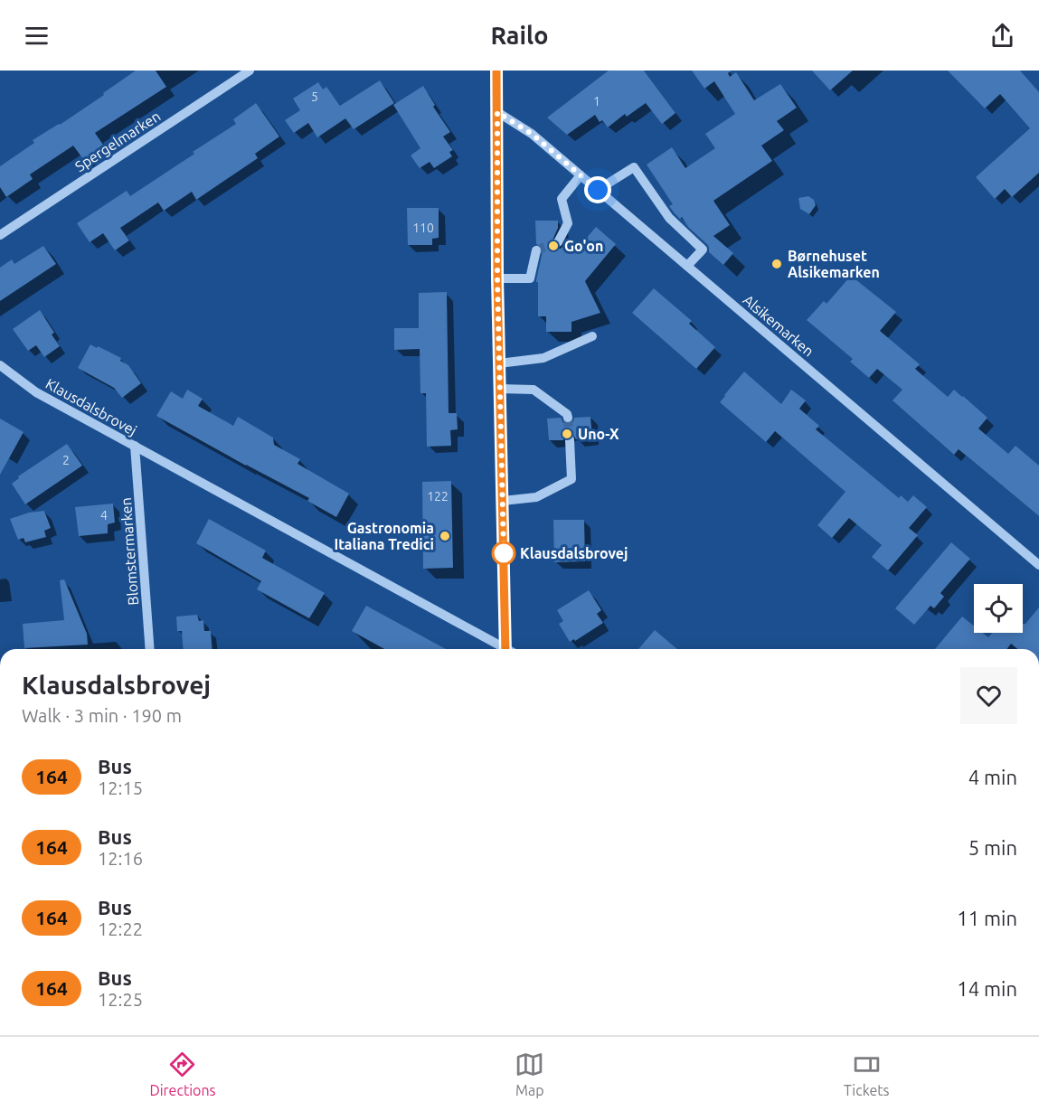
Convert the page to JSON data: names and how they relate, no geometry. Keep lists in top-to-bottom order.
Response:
{
  "streets": {
    "street": [
      "Spergelmarken",
      "Alsikemarken",
      "Klausdalsbrovej",
      "Blomstermarken"
    ]
  },
  "crossings": [
    ["Klausdalsbrovej", "Blomstermarken"]
  ],
  "places": [
    "Go'on",
    "Børnehuset Alsikemarken",
    "Uno-X",
    "Gastronomia Italiana Tredici",
    "Klausdalsbrovej"
  ],
  "lines": ["bus line 164"],
  "house_numbers": [
    "5",
    "1",
    "110",
    "2",
    "122",
    "4"
  ],
  "page": {
    "header": "Railo",
    "heading": ["Klausdalsbrovej", "Walk · 3 min · 190 m"],
    "list": [
      {
        "mark": "164",
        "name": "Bus",
        "note": "12:15",
        "value": "4 min"
      },
      {
        "mark": "164",
        "name": "Bus",
        "note": "12:16",
        "value": "5 min"
      },
      {
        "mark": "164",
        "name": "Bus",
        "note": "12:22",
        "value": "11 min"
      },
      {
        "mark": "164",
        "name": "Bus",
        "note": "12:25",
        "value": "14 min"
      }
    ],
    "tabs": ["Directions", "Map", "Tickets"]
  }
}
